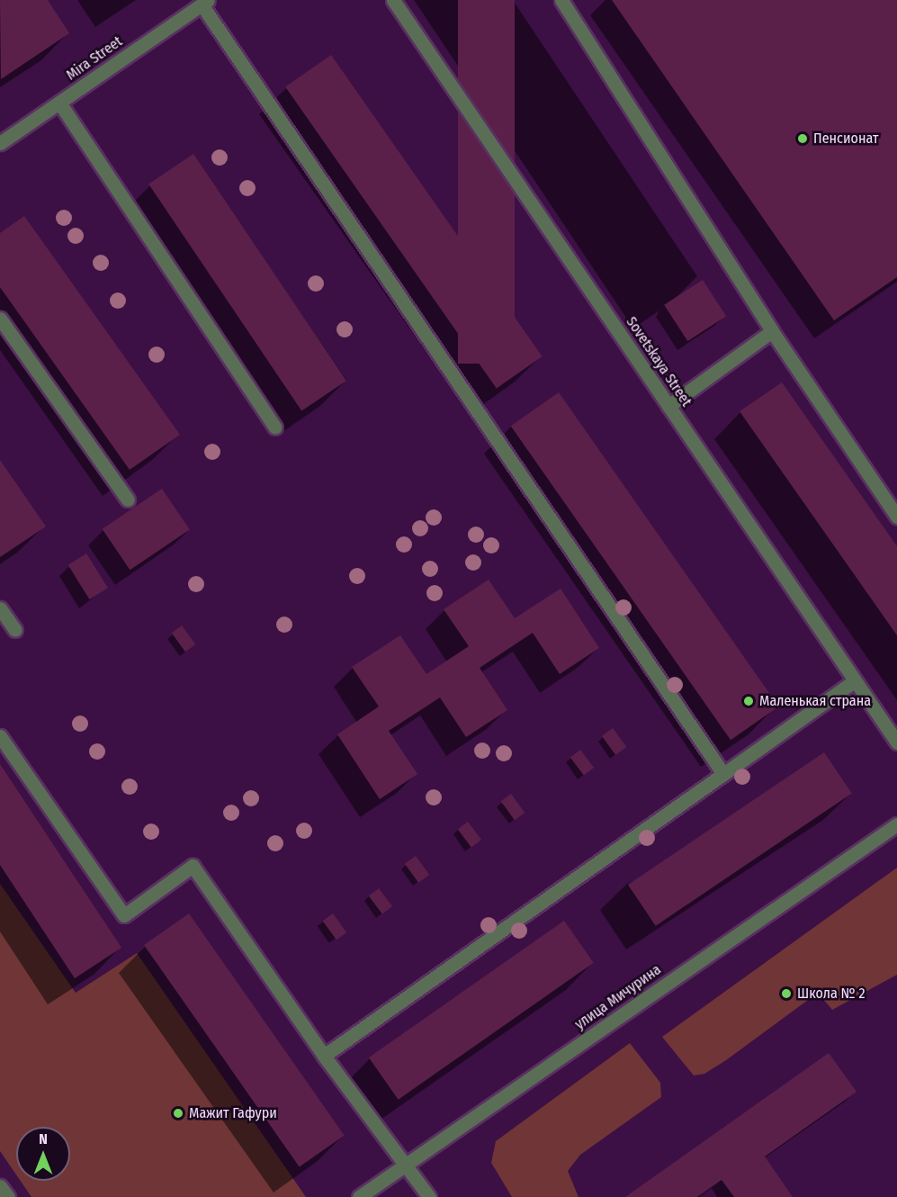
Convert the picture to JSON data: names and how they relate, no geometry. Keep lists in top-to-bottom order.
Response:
{
  "streets": {
    "street": ["Mira Street", "Sovetskaya Street", "улица Мичурина"]
  },
  "places": [
    "Пенсионат",
    "Маленькая страна",
    "Школа № 2",
    "Мажит Гафури"
  ],
  "north": "top"
}
